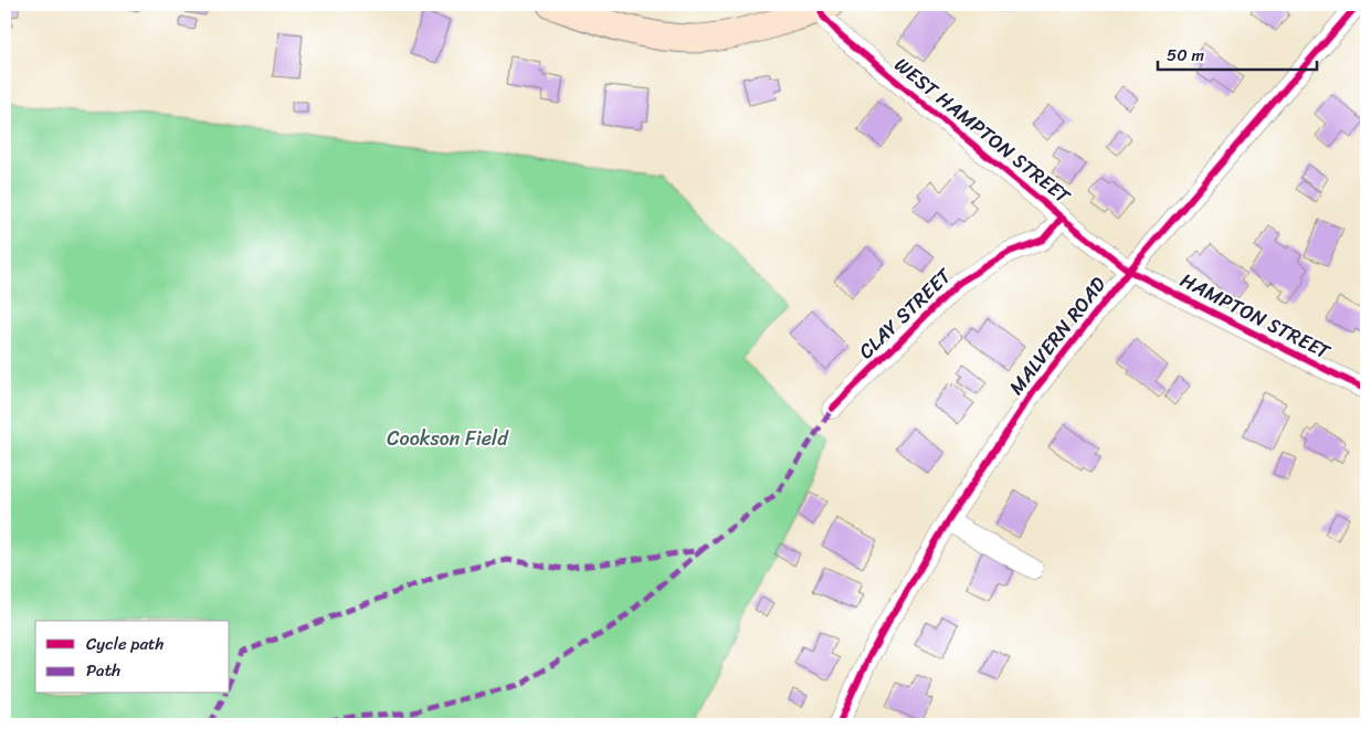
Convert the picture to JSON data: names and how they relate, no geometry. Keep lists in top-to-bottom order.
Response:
{
  "streets": {
    "street": [
      "WEST HAMPTON STREET",
      "CLAY STREET",
      "HAMPTON STREET",
      "MALVERN ROAD"
    ]
  },
  "crossings": [
    ["WEST HAMPTON STREET", "CLAY STREET"],
    ["WEST HAMPTON STREET", "HAMPTON STREET"],
    ["WEST HAMPTON STREET", "MALVERN ROAD"],
    ["HAMPTON STREET", "MALVERN ROAD"]
  ],
  "parks": ["Cookson Field"],
  "legend": ["Cycle path", "Path"],
  "scale_bar": "50 m"
}
